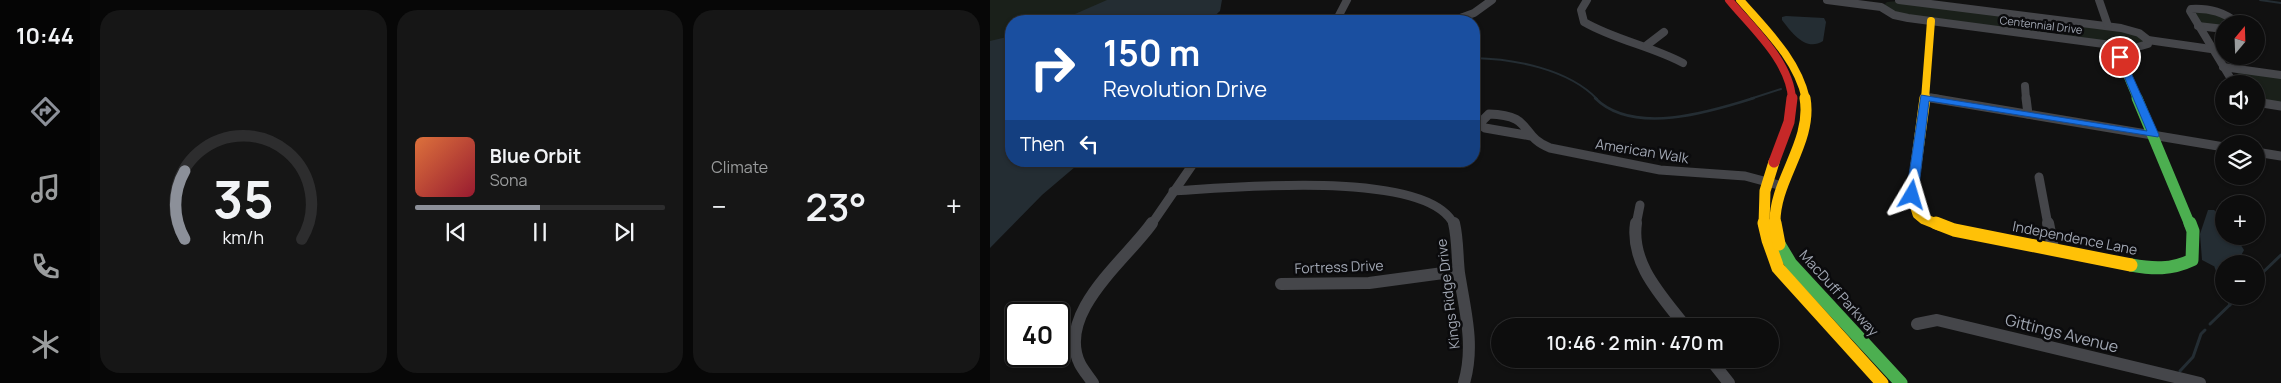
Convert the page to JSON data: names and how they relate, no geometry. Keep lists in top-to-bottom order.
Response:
{
  "streets": {
    "street": [
      "Centennial Drive",
      "American Walk",
      "Independence Lane",
      "Fortress Drive",
      "MacDuff Parkway",
      "Kings Ridge Drive",
      "Gittings Avenue"
    ]
  },
  "crossings": [
    ["Centennial Drive", "Independence Lane"],
    ["American Walk", "MacDuff Parkway"],
    ["Fortress Drive", "Kings Ridge Drive"]
  ],
  "north": "top",
  "page": {
    "tabs": "10:44",
    "tile": "Climate",
    "map_buttons": ["+", "−"],
    "turn": ["150 m", "Revolution Drive"],
    "then": "Then",
    "song": ["Blue Orbit", "Sona"],
    "heat": ["−", "23°", "+"],
    "limit": "40",
    "trip": "10:46 · 2 min · 470 m",
    "gauge": ["35", "km/h"]
  }
}
